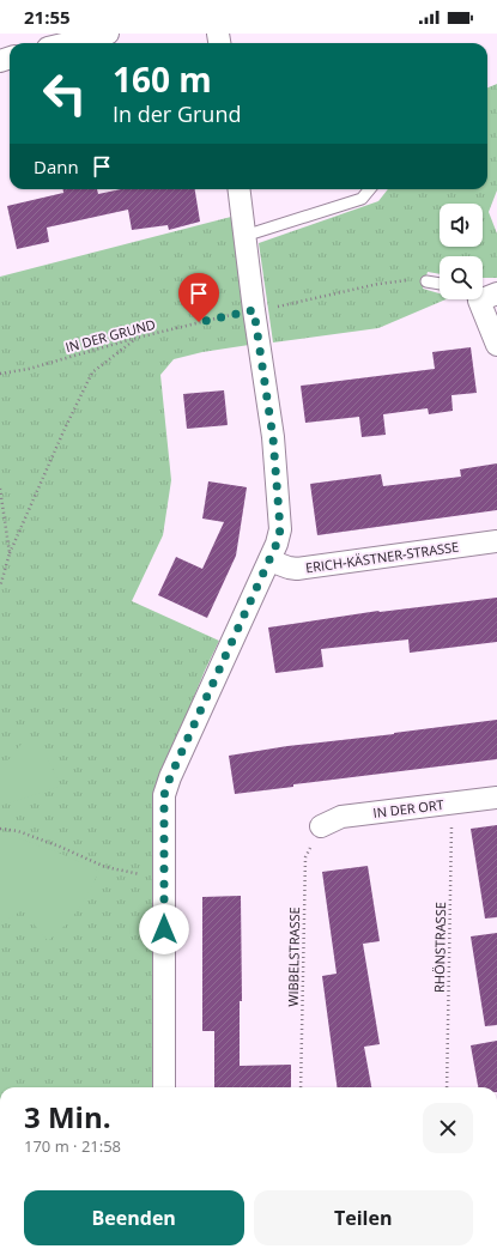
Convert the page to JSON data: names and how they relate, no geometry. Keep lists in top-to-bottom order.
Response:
{
  "streets": {
    "street": ["ERICH-KÄSTNER-STRASSE", "IN DER ORT"],
    "path": ["IN DER GRUND", "RHÖNSTRASSE", "WIBBELSTRASSE"]
  },
  "crossings": [
    ["IN DER ORT", "RHÖNSTRASSE"],
    ["IN DER ORT", "WIBBELSTRASSE"]
  ],
  "page": {
    "status": "21:55",
    "turn": ["160 m", "In der Grund"],
    "then": "Dann",
    "heading": ["3 Min.", "170 m · 21:58"],
    "buttons": ["Beenden", "Teilen"]
  }
}
